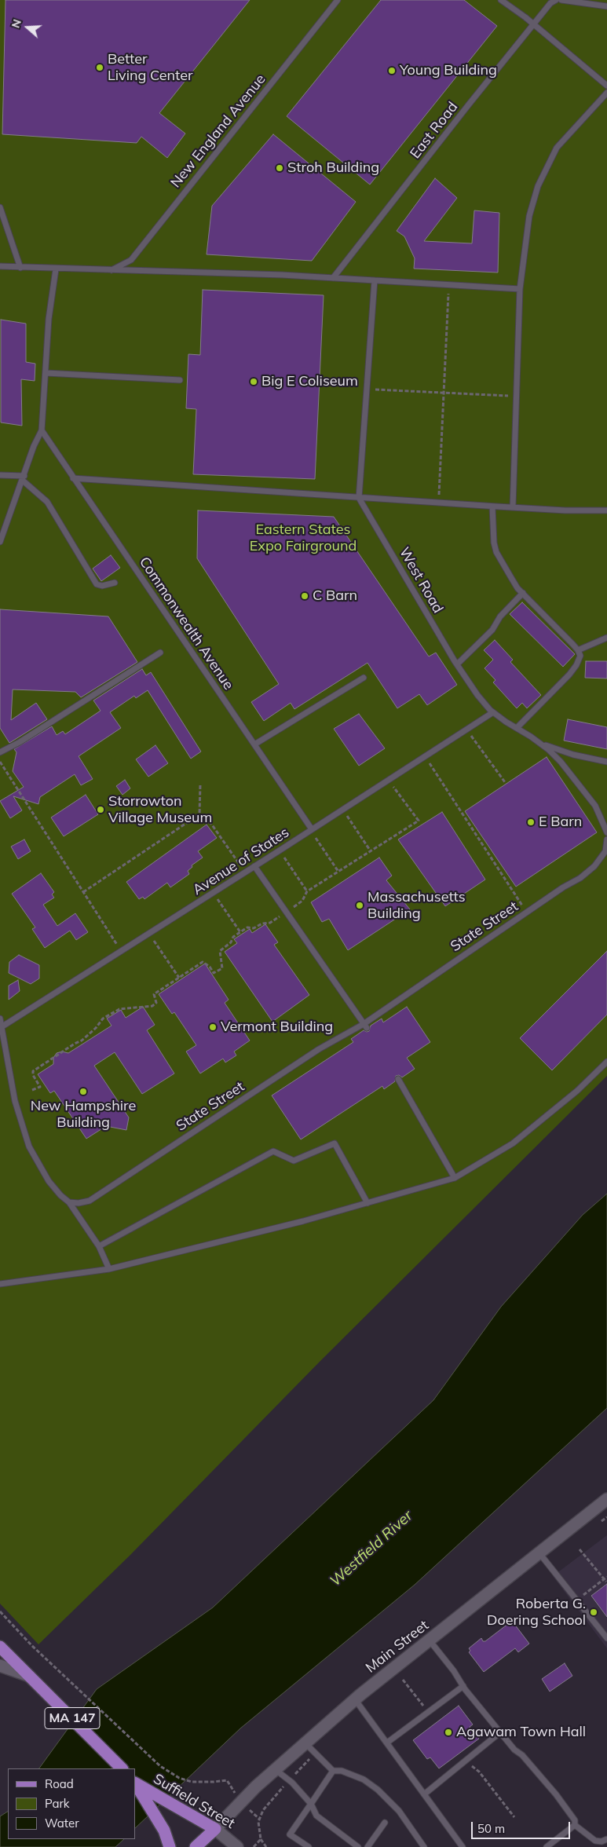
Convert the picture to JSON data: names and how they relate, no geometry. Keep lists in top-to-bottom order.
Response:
{
  "streets": {
    "main road": ["Main Street", "MA 147", "Suffield Street"],
    "lane": [
      "East Road",
      "New England Avenue",
      "West Road",
      "Commonwealth Avenue",
      "Avenue of States",
      "State Street"
    ]
  },
  "crossings": [
    ["West Road", "Avenue of States"],
    ["Commonwealth Avenue", "Avenue of States"],
    ["Main Street", "Suffield Street"]
  ],
  "water": ["Westfield River"],
  "parks": ["Eastern States Expo Fairground"],
  "places": [
    "Better Living Center",
    "Young Building",
    "Stroh Building",
    "Big E Coliseum",
    "C Barn",
    "Storrowton Village Museum",
    "E Barn",
    "Massachusetts Building",
    "Vermont Building",
    "New Hampshire Building",
    "Roberta G. Doering School",
    "Agawam Town Hall"
  ],
  "legend": ["Road", "Park", "Water"],
  "scale_bar": "50 m",
  "north": "left"
}
